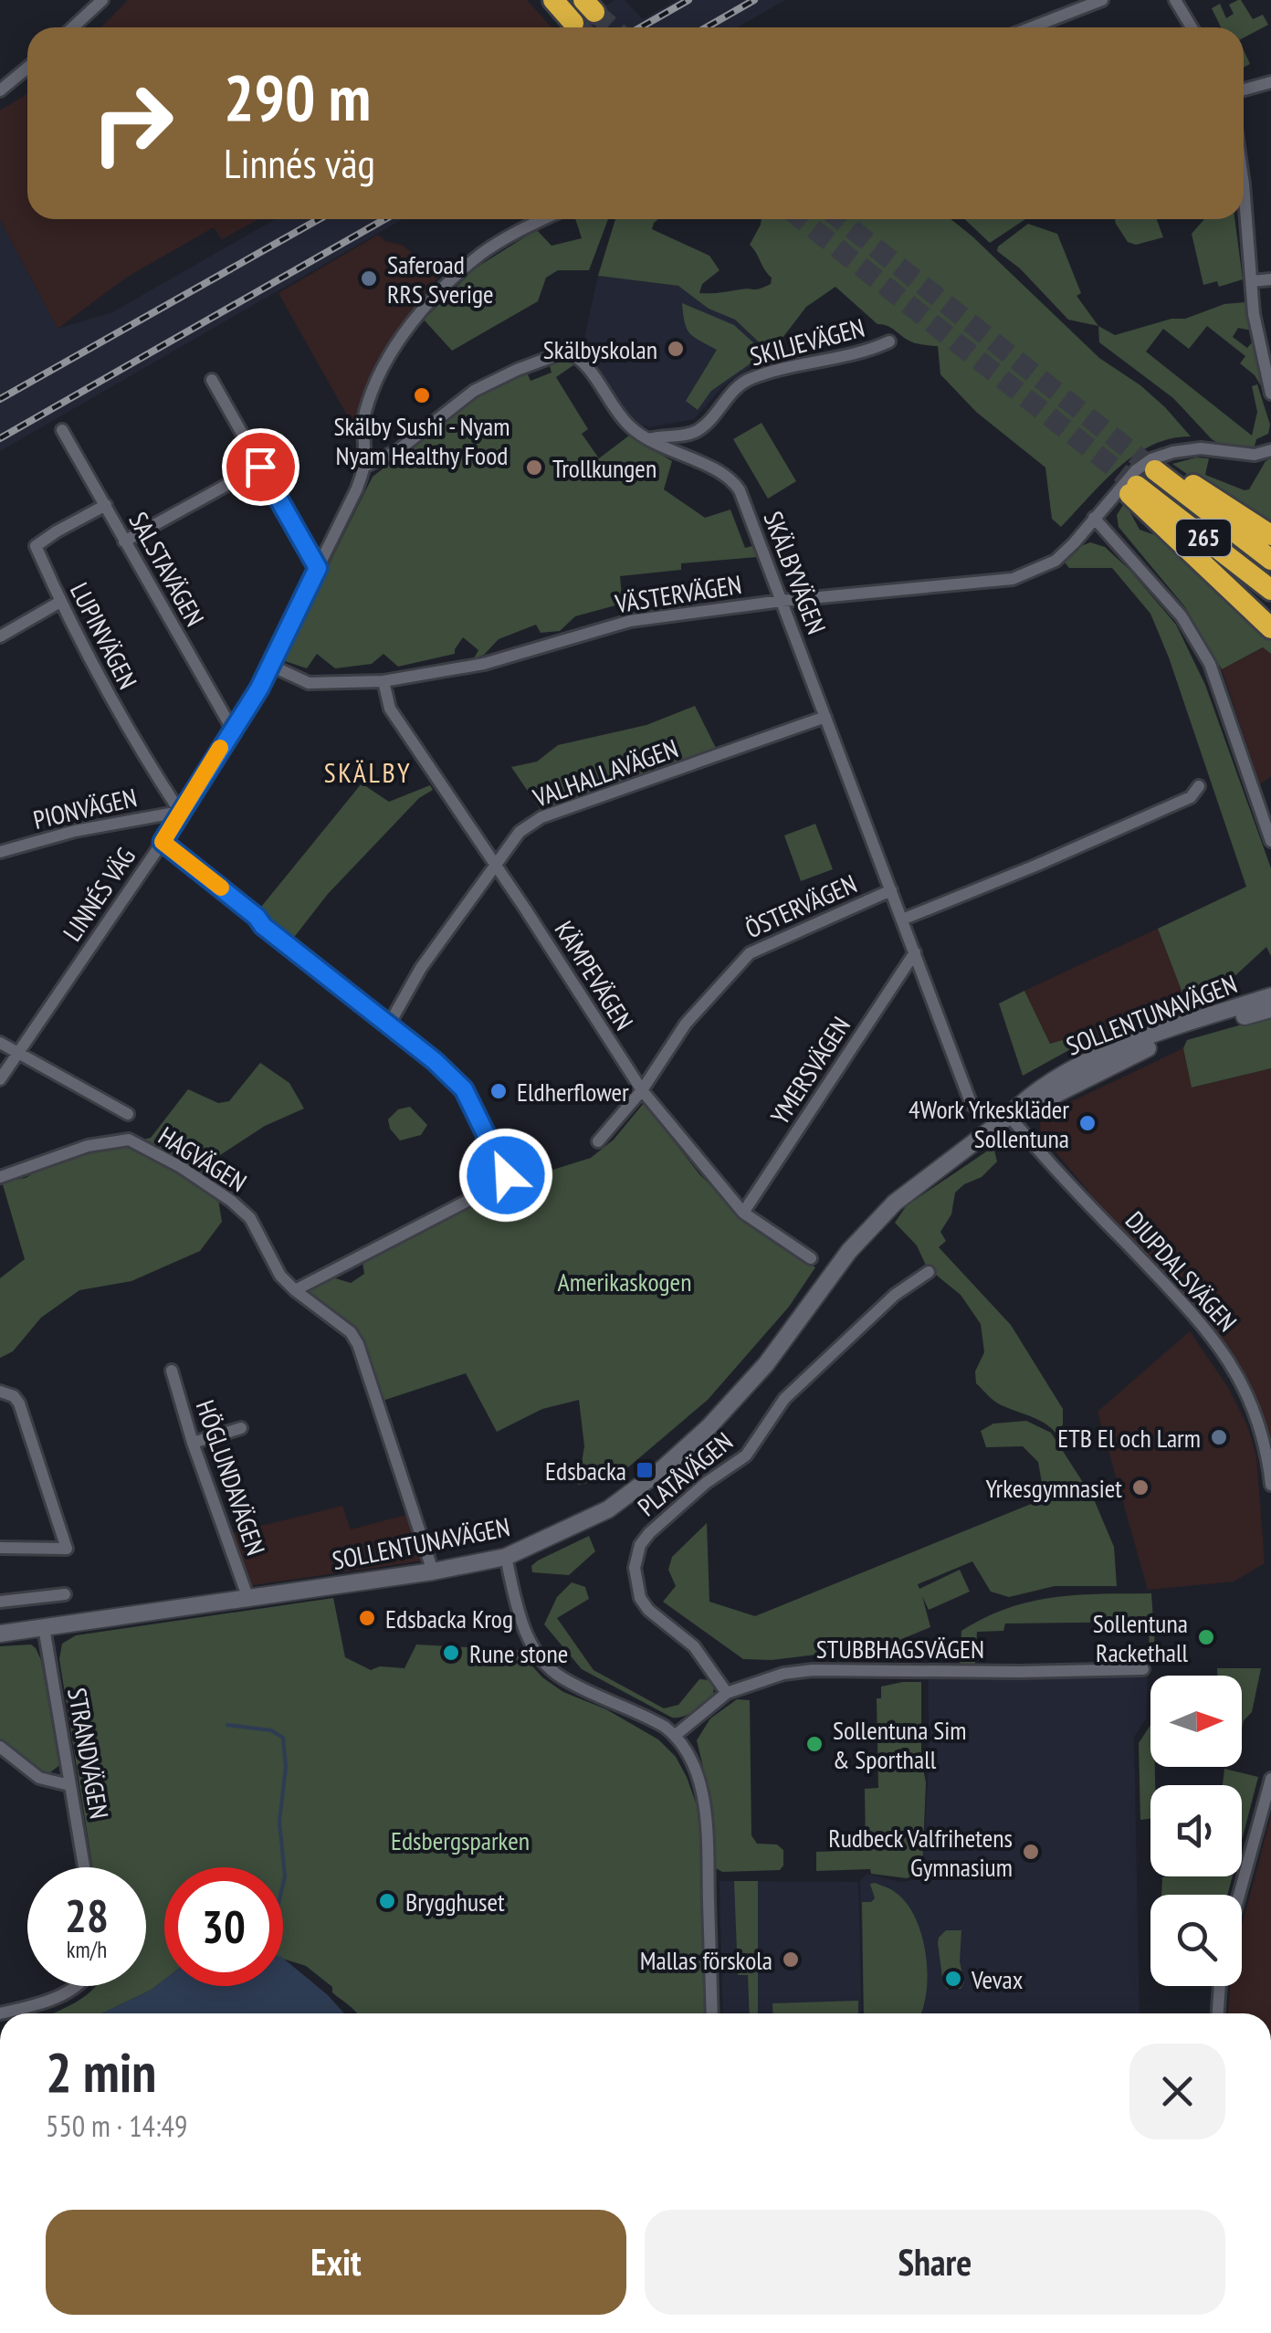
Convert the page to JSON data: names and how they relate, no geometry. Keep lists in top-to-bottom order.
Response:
{
  "streets": {
    "highway": ["265"],
    "street": [
      "SKILJEVÄGEN",
      "SALSTAVÄGEN",
      "SKÄLBYVÄGEN",
      "VÄSTERVÄGEN",
      "LUPINVÄGEN",
      "VALHALLAVÄGEN",
      "PIONVÄGEN",
      "LINNÉS VÄG",
      "ÖSTERVÄGEN",
      "KÄMPEVÄGEN",
      "SOLLENTUNAVÄGEN",
      "YMERSVÄGEN",
      "HAGVÄGEN",
      "DJUPDALSVÄGEN",
      "PLATÅVÄGEN",
      "HÖGLUNDAVÄGEN",
      "STUBBHAGSVÄGEN",
      "STRANDVÄGEN"
    ]
  },
  "crossings": [
    ["SKILJEVÄGEN", "SKÄLBYVÄGEN"],
    ["SALSTAVÄGEN", "LUPINVÄGEN"],
    ["SALSTAVÄGEN", "LINNÉS VÄG"],
    ["SKÄLBYVÄGEN", "VÄSTERVÄGEN"],
    ["SKÄLBYVÄGEN", "VALHALLAVÄGEN"],
    ["SKÄLBYVÄGEN", "LINNÉS VÄG"],
    ["SKÄLBYVÄGEN", "ÖSTERVÄGEN"],
    ["SKÄLBYVÄGEN", "YMERSVÄGEN"],
    ["VÄSTERVÄGEN", "LINNÉS VÄG"],
    ["VÄSTERVÄGEN", "KÄMPEVÄGEN"],
    ["LUPINVÄGEN", "PIONVÄGEN"],
    ["LUPINVÄGEN", "LINNÉS VÄG"],
    ["VALHALLAVÄGEN", "KÄMPEVÄGEN"],
    ["PIONVÄGEN", "LINNÉS VÄG"],
    ["ÖSTERVÄGEN", "KÄMPEVÄGEN"],
    ["KÄMPEVÄGEN", "YMERSVÄGEN"],
    ["SOLLENTUNAVÄGEN", "HAGVÄGEN"],
    ["SOLLENTUNAVÄGEN", "DJUPDALSVÄGEN"],
    ["SOLLENTUNAVÄGEN", "HÖGLUNDAVÄGEN"],
    ["SOLLENTUNAVÄGEN", "STRANDVÄGEN"],
    ["PLATÅVÄGEN", "STUBBHAGSVÄGEN"]
  ],
  "districts": ["SKÄLBY"],
  "parks": ["Amerikaskogen", "Edsbergsparken"],
  "places": {
    "other": [
      "Saferoad RRS Sverige",
      "Skälbyskolan",
      "Skälby Sushi - Nyam Nyam Healthy Food",
      "Trollkungen",
      "Eldherflower",
      "4Work Yrkeskläder Sollentuna",
      "ETB El och Larm",
      "Yrkesgymnasiet",
      "Edsbacka Krog",
      "Sollentuna Rackethall",
      "Rune stone",
      "Sollentuna Sim & Sporthall",
      "Rudbeck Valfrihetens Gymnasium",
      "Brygghuset",
      "Mallas förskola",
      "Vevax"
    ],
    "transit": ["Edsbacka"]
  },
  "north": "right",
  "page": {
    "turn": ["290 m", "Linnés väg"],
    "speed": "28 km/h",
    "limit": "30",
    "heading": ["2 min", "550 m · 14:49"],
    "buttons": ["Exit", "Share"]
  }
}
